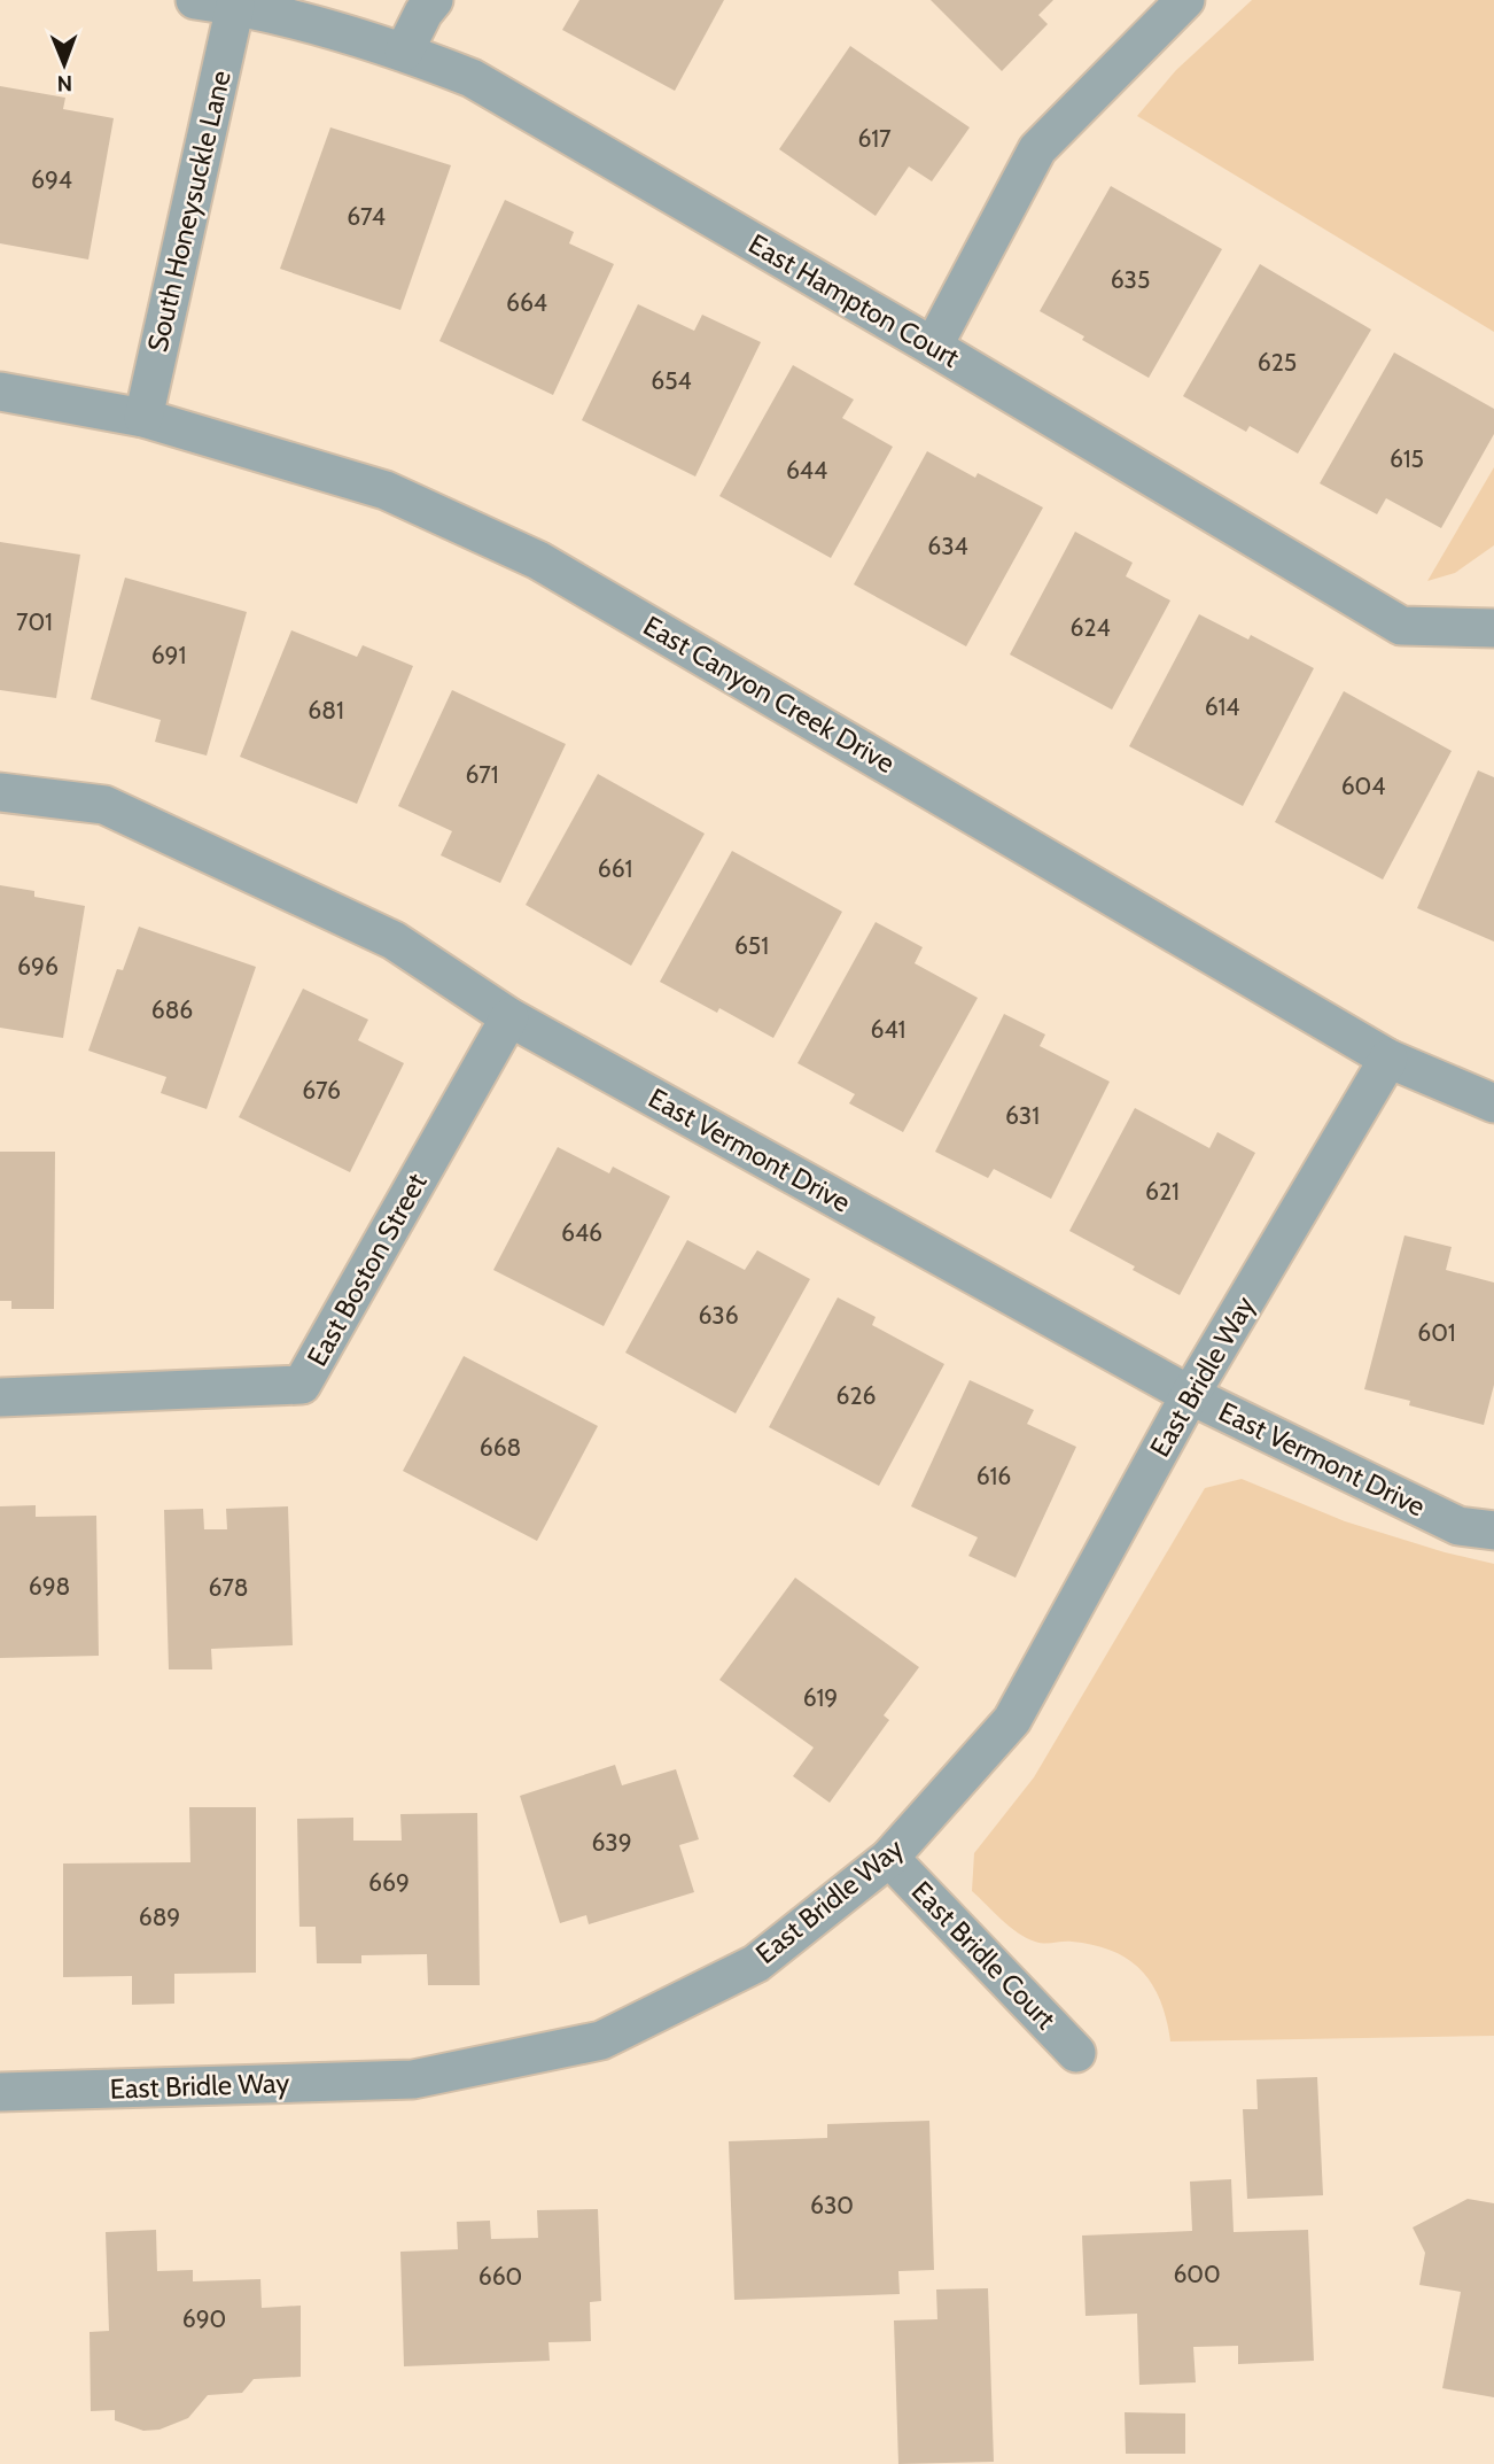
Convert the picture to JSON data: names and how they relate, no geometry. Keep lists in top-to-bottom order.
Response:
{
  "streets": {
    "street": [
      "South Honeysuckle Lane",
      "East Hampton Court",
      "East Canyon Creek Drive",
      "East Vermont Drive",
      "East Boston Street",
      "East Bridle Way",
      "East Bridle Court"
    ]
  },
  "crossings": [
    ["South Honeysuckle Lane", "East Hampton Court"],
    ["South Honeysuckle Lane", "East Canyon Creek Drive"],
    ["East Canyon Creek Drive", "East Bridle Way"],
    ["East Vermont Drive", "East Boston Street"],
    ["East Vermont Drive", "East Bridle Way"],
    ["East Bridle Way", "East Bridle Court"]
  ],
  "house_numbers": [
    "617",
    "694",
    "674",
    "635",
    "664",
    "625",
    "654",
    "615",
    "644",
    "634",
    "701",
    "624",
    "691",
    "614",
    "681",
    "671",
    "604",
    "661",
    "651",
    "696",
    "686",
    "641",
    "676",
    "631",
    "621",
    "646",
    "636",
    "601",
    "626",
    "668",
    "616",
    "698",
    "678",
    "619",
    "639",
    "669",
    "689",
    "630",
    "600",
    "660",
    "690"
  ],
  "north": "bottom"
}
